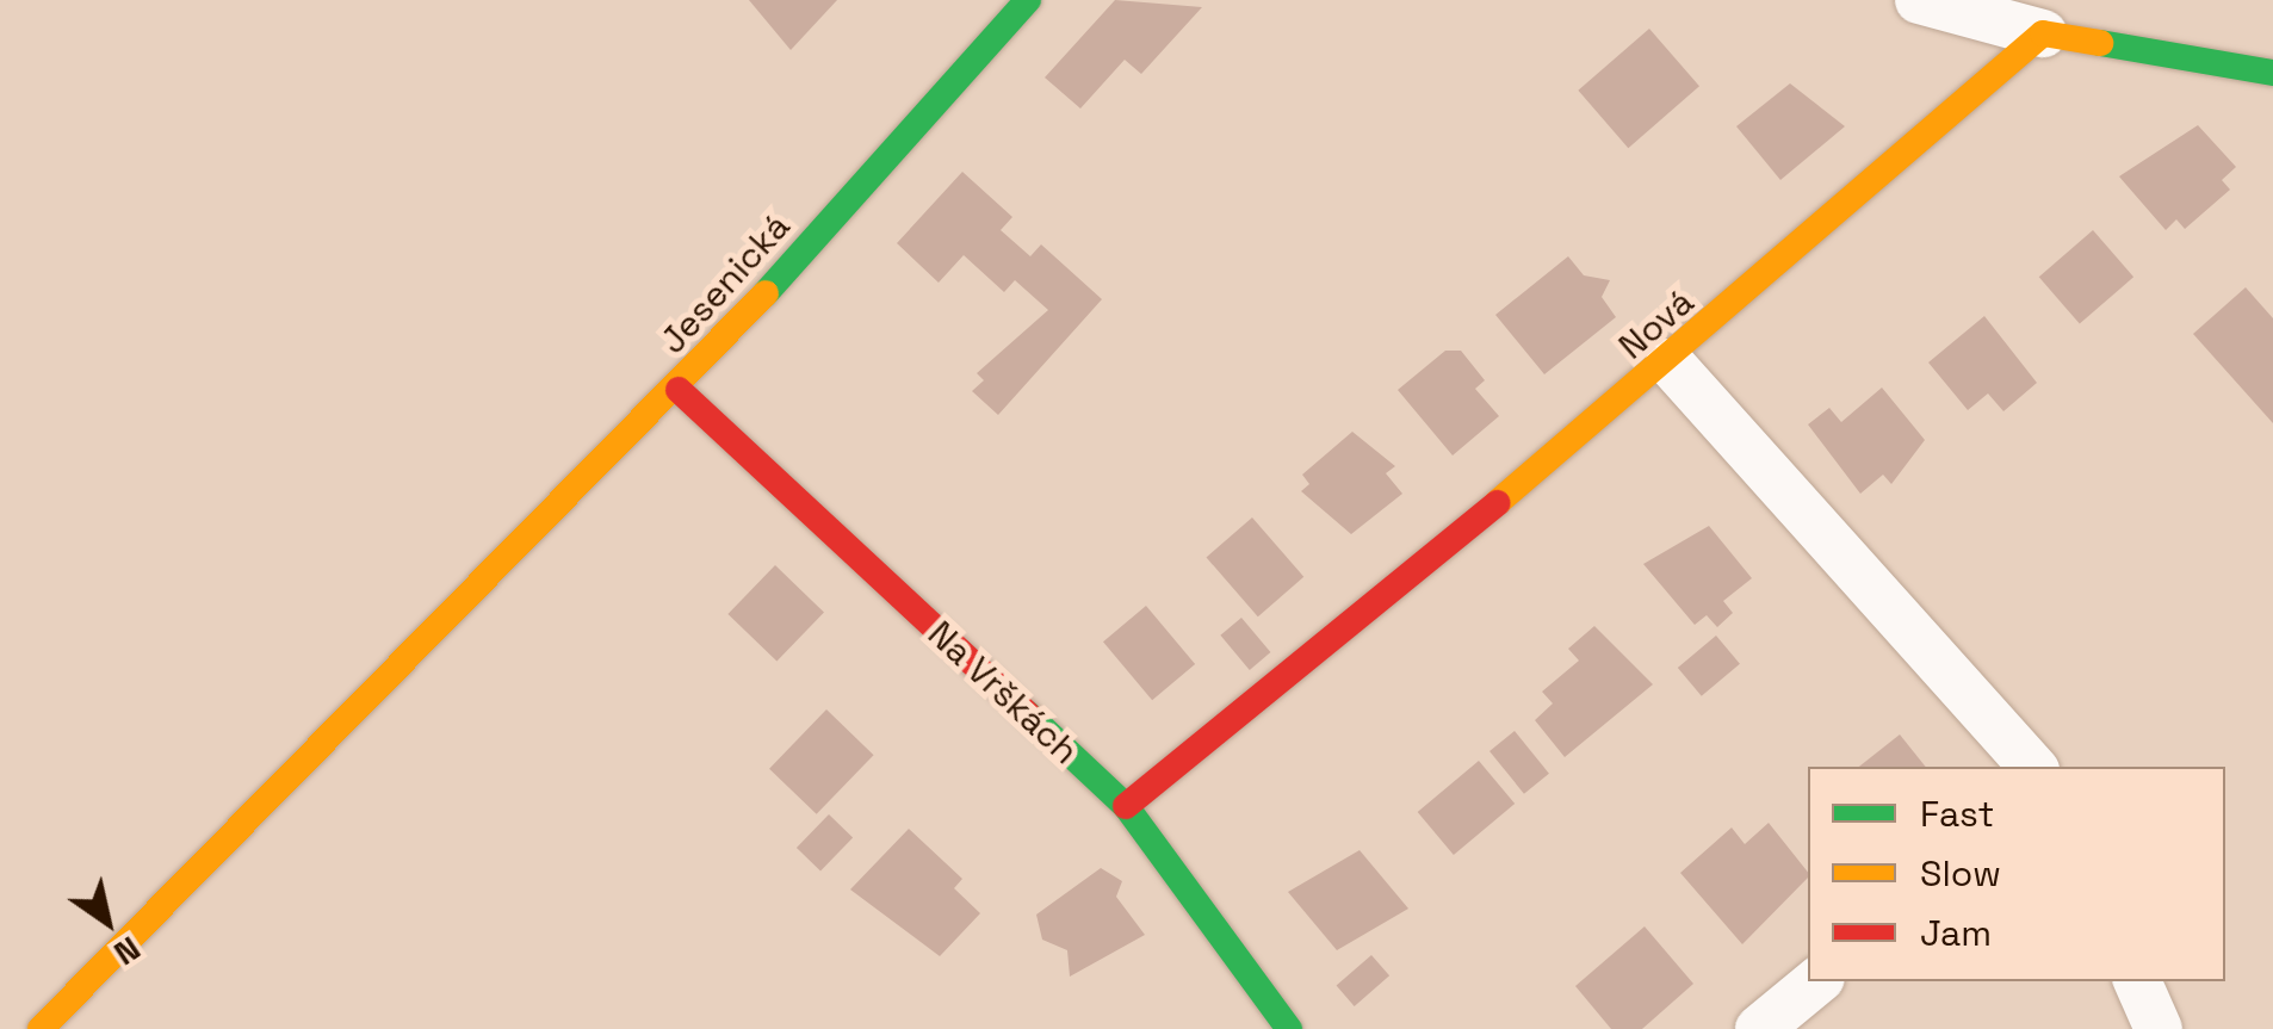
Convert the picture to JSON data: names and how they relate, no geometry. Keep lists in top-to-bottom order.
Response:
{
  "streets": {
    "street": ["Jesenická", "Nová", "Na Vrškách"]
  },
  "crossings": [
    ["Jesenická", "Na Vrškách"],
    ["Nová", "Na Vrškách"]
  ],
  "legend": ["Fast", "Slow", "Jam"],
  "north": "bottom right"
}
